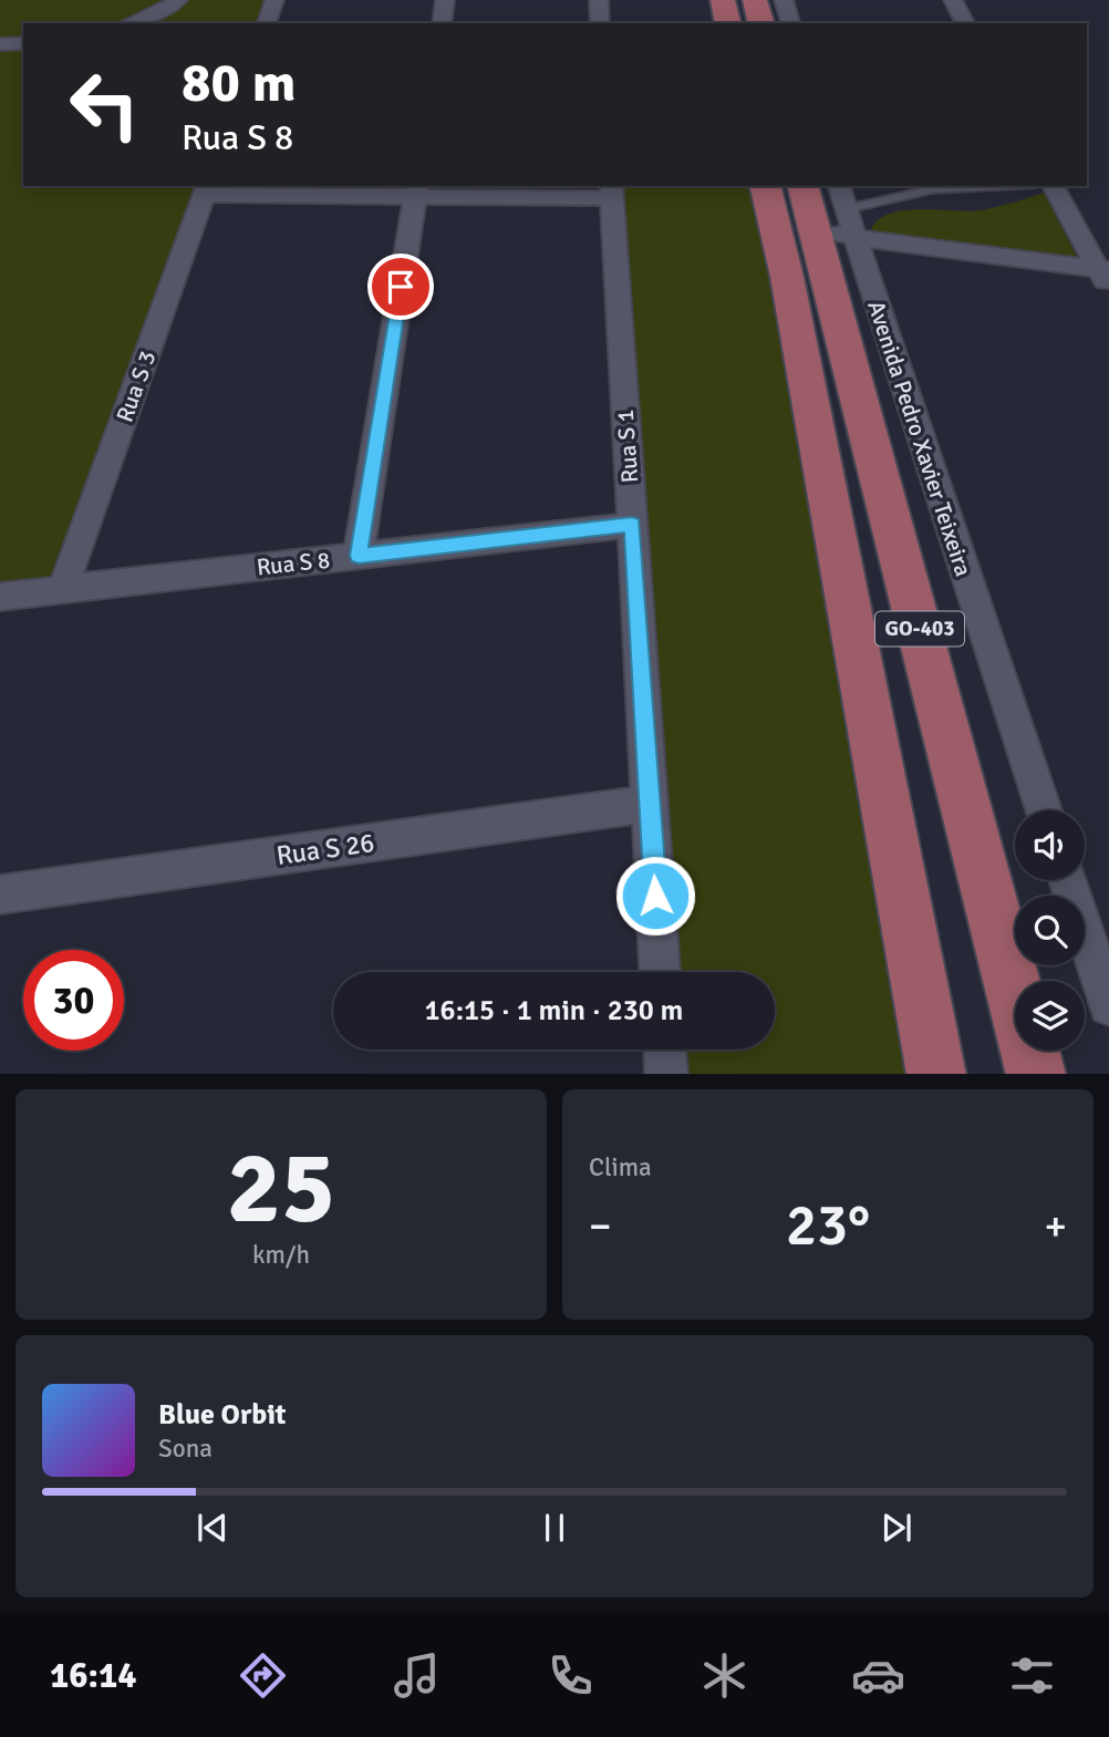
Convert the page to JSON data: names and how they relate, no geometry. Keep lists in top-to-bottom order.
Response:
{
  "streets": {
    "main road": ["GO-403"],
    "street": [
      "Rua S 3",
      "Avenida Pedro Xavier Teixeira",
      "Rua S 1",
      "Rua S 8",
      "Rua S 26"
    ]
  },
  "crossings": [
    ["Rua S 3", "Rua S 8"],
    ["Avenida Pedro Xavier Teixeira", "GO-403"],
    ["Rua S 1", "Rua S 8"],
    ["Rua S 1", "Rua S 26"]
  ],
  "page": {
    "turn": ["80 m", "Rua S 8"],
    "limit": "30",
    "trip": "16:15 · 1 min · 230 m",
    "tile": [
      ["25", "km/h"],
      "Clima"
    ],
    "heat": ["−", "23°", "+"],
    "song": ["Blue Orbit", "Sona"],
    "tabs": "16:14"
  }
}
